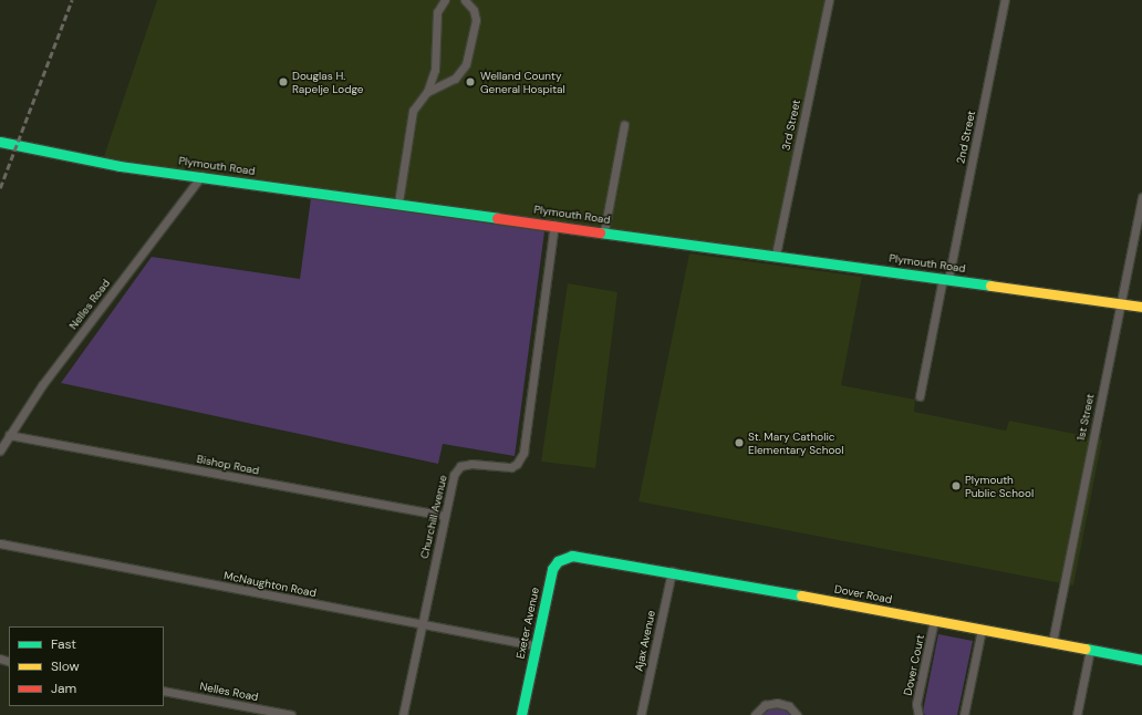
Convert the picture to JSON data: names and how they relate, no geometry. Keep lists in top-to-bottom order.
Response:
{
  "streets": {
    "street": [
      "3rd Street",
      "2nd Street",
      "Plymouth Road",
      "Nelles Road",
      "1st Street",
      "Bishop Road",
      "Churchill Avenue",
      "McNaughton Road",
      "Dover Road",
      "Exeter Avenue",
      "Ajax Avenue",
      "Dover Court"
    ]
  },
  "crossings": [
    ["3rd Street", "Plymouth Road"],
    ["2nd Street", "Plymouth Road"],
    ["Plymouth Road", "Nelles Road"],
    ["Plymouth Road", "1st Street"],
    ["Plymouth Road", "Churchill Avenue"],
    ["Nelles Road", "Bishop Road"],
    ["1st Street", "Dover Road"],
    ["Bishop Road", "Churchill Avenue"],
    ["Churchill Avenue", "McNaughton Road"],
    ["McNaughton Road", "Exeter Avenue"],
    ["Dover Road", "Exeter Avenue"],
    ["Dover Road", "Ajax Avenue"],
    ["Dover Road", "Dover Court"]
  ],
  "places": [
    "Douglas H. Rapelje Lodge",
    "Welland County General Hospital",
    "St. Mary Catholic Elementary School",
    "Plymouth Public School"
  ],
  "legend": ["Fast", "Slow", "Jam"]
}
